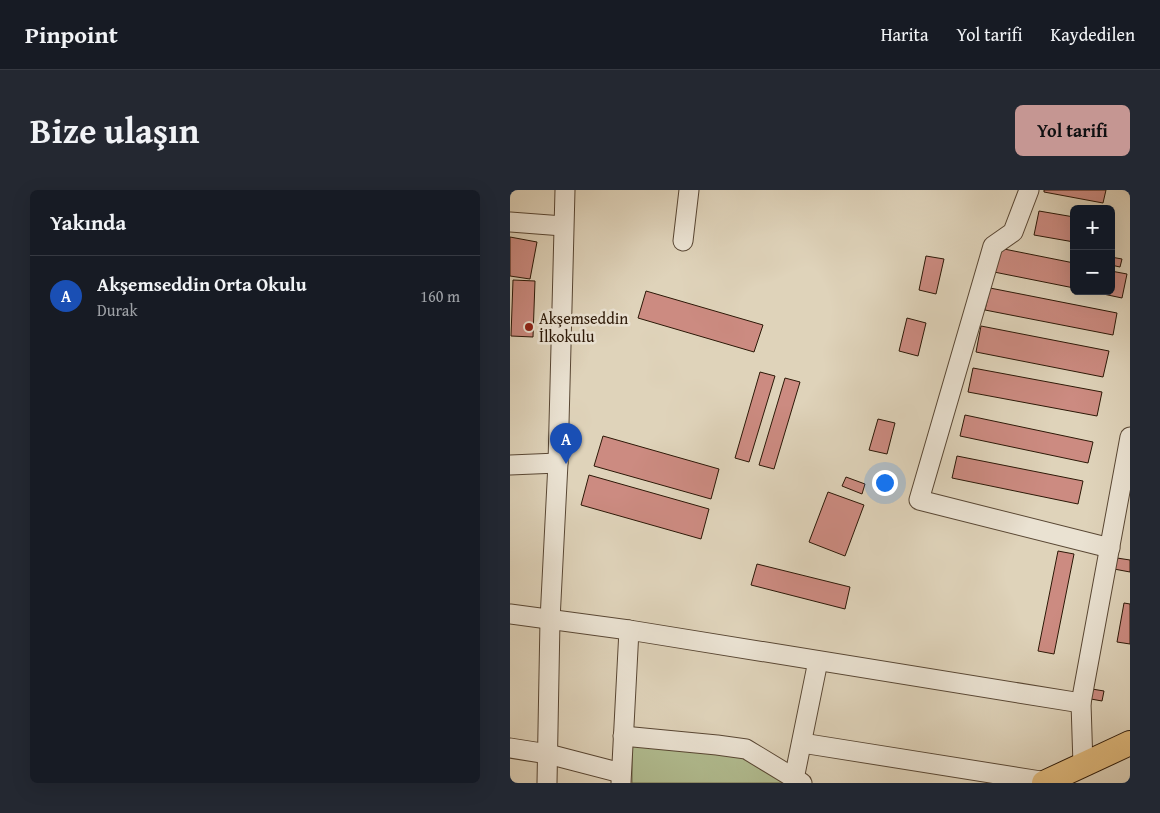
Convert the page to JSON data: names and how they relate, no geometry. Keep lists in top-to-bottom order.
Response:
{
  "places": ["Akşemseddin İlkokulu"],
  "page": {
    "header": "Pinpoint",
    "nav": ["Harita", "Yol tarifi", "Kaydedilen"],
    "title": "Bize ulaşın",
    "buttons": "Yol tarifi",
    "heading": "Yakında",
    "map_buttons": ["+", "−"],
    "list": [
      {
        "mark": "A",
        "name": "Akşemseddin Orta Okulu",
        "note": "Durak",
        "value": "160 m"
      }
    ],
    "pins": "A"
  }
}
